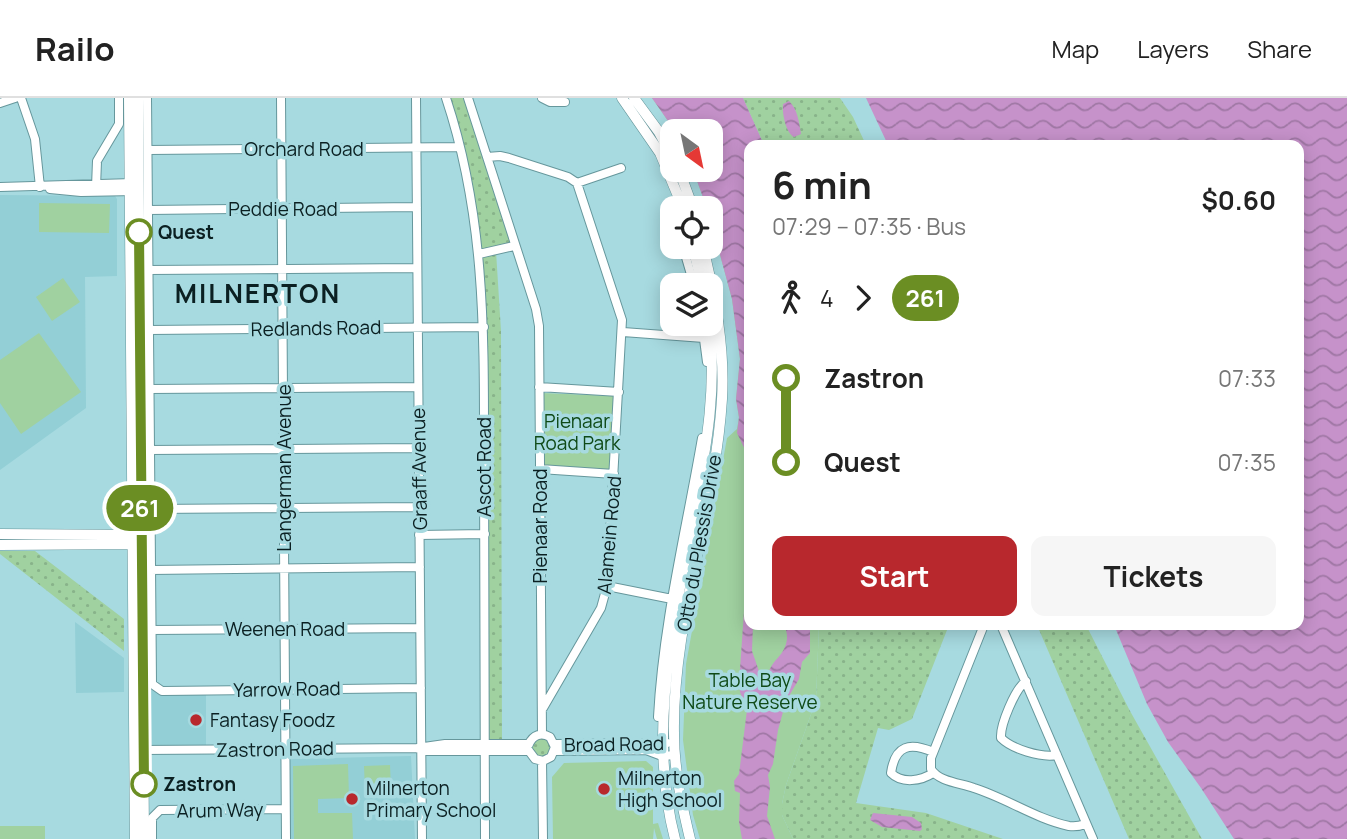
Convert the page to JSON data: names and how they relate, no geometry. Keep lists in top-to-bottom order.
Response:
{
  "streets": {
    "main road": ["Otto du Plessis Drive"],
    "street": [
      "Orchard Road",
      "Peddie Road",
      "Redlands Road",
      "Ascot Road",
      "Langerman Avenue",
      "Graaff Avenue",
      "Pienaar Road",
      "Alamein Road",
      "Weenen Road",
      "Yarrow Road",
      "Broad Road",
      "Zastron Road",
      "Arum Way"
    ]
  },
  "crossings": [
    ["Orchard Road", "Ascot Road"],
    ["Orchard Road", "Langerman Avenue"],
    ["Orchard Road", "Graaff Avenue"],
    ["Peddie Road", "Langerman Avenue"],
    ["Peddie Road", "Graaff Avenue"],
    ["Redlands Road", "Ascot Road"],
    ["Redlands Road", "Langerman Avenue"],
    ["Redlands Road", "Graaff Avenue"],
    ["Langerman Avenue", "Weenen Road"],
    ["Langerman Avenue", "Yarrow Road"],
    ["Langerman Avenue", "Zastron Road"],
    ["Langerman Avenue", "Arum Way"],
    ["Graaff Avenue", "Weenen Road"],
    ["Graaff Avenue", "Yarrow Road"],
    ["Graaff Avenue", "Zastron Road"],
    ["Pienaar Road", "Alamein Road"],
    ["Pienaar Road", "Broad Road"],
    ["Otto du Plessis Drive", "Broad Road"],
    ["Weenen Road", "Yarrow Road"]
  ],
  "districts": ["MILNERTON"],
  "parks": ["Pienaar Road Park", "Table Bay Nature Reserve"],
  "places": [
    "Quest",
    "Fantasy Foodz",
    "Zastron",
    "Milnerton High School",
    "Milnerton Primary School"
  ],
  "lines": ["bus line 261"],
  "north": "bottom right",
  "page": {
    "header": "Railo",
    "nav": ["Map", "Layers", "Share"],
    "on_map": "261",
    "heading": ["6 min", "07:29 – 07:35 · Bus", "$0.60"],
    "legs": ["4", "261"],
    "list": [
      {
        "name": "Zastron",
        "value": "07:33"
      },
      {
        "name": "Quest",
        "value": "07:35"
      }
    ],
    "buttons": ["Start", "Tickets"]
  }
}
